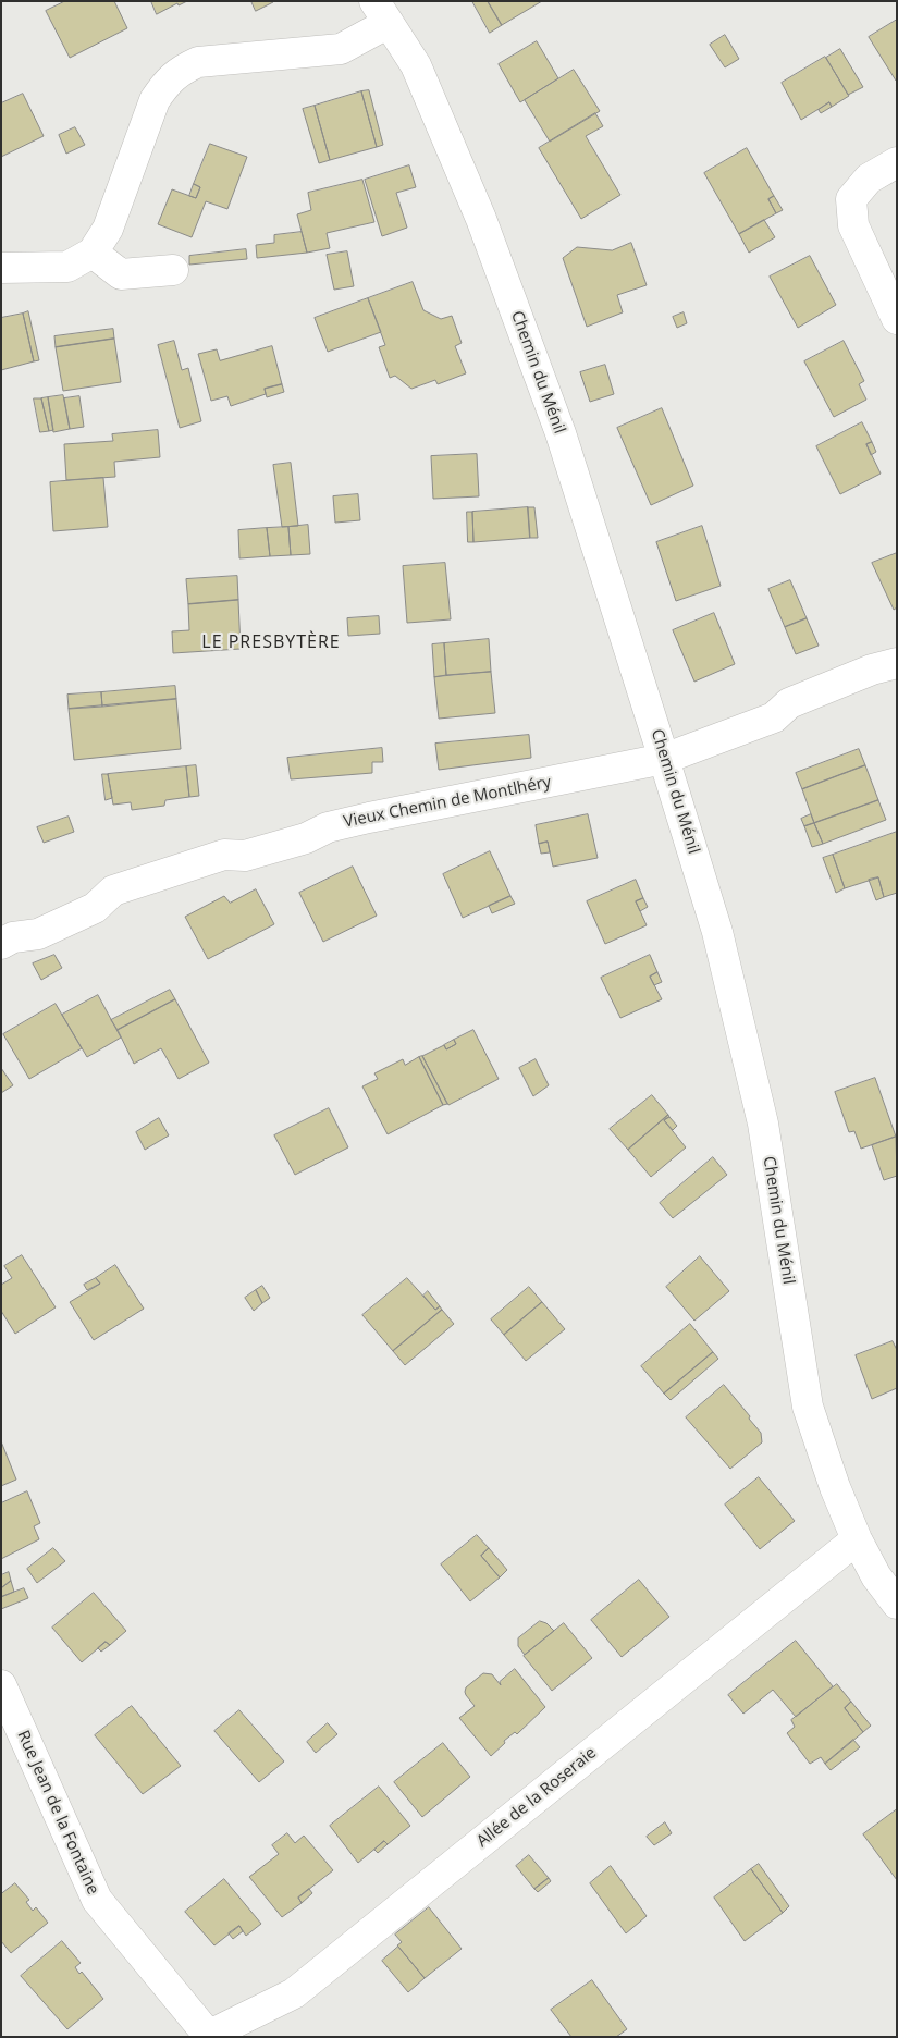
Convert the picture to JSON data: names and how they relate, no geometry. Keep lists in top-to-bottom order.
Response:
{
  "streets": {
    "street": [
      "Chemin du Ménil",
      "Vieux Chemin de Montlhéry",
      "Allée de la Roseraie",
      "Rue Jean de la Fontaine"
    ]
  },
  "crossings": [
    ["Chemin du Ménil", "Vieux Chemin de Montlhéry"],
    ["Chemin du Ménil", "Allée de la Roseraie"],
    ["Allée de la Roseraie", "Rue Jean de la Fontaine"]
  ],
  "districts": ["LE PRESBYTÈRE"]
}
